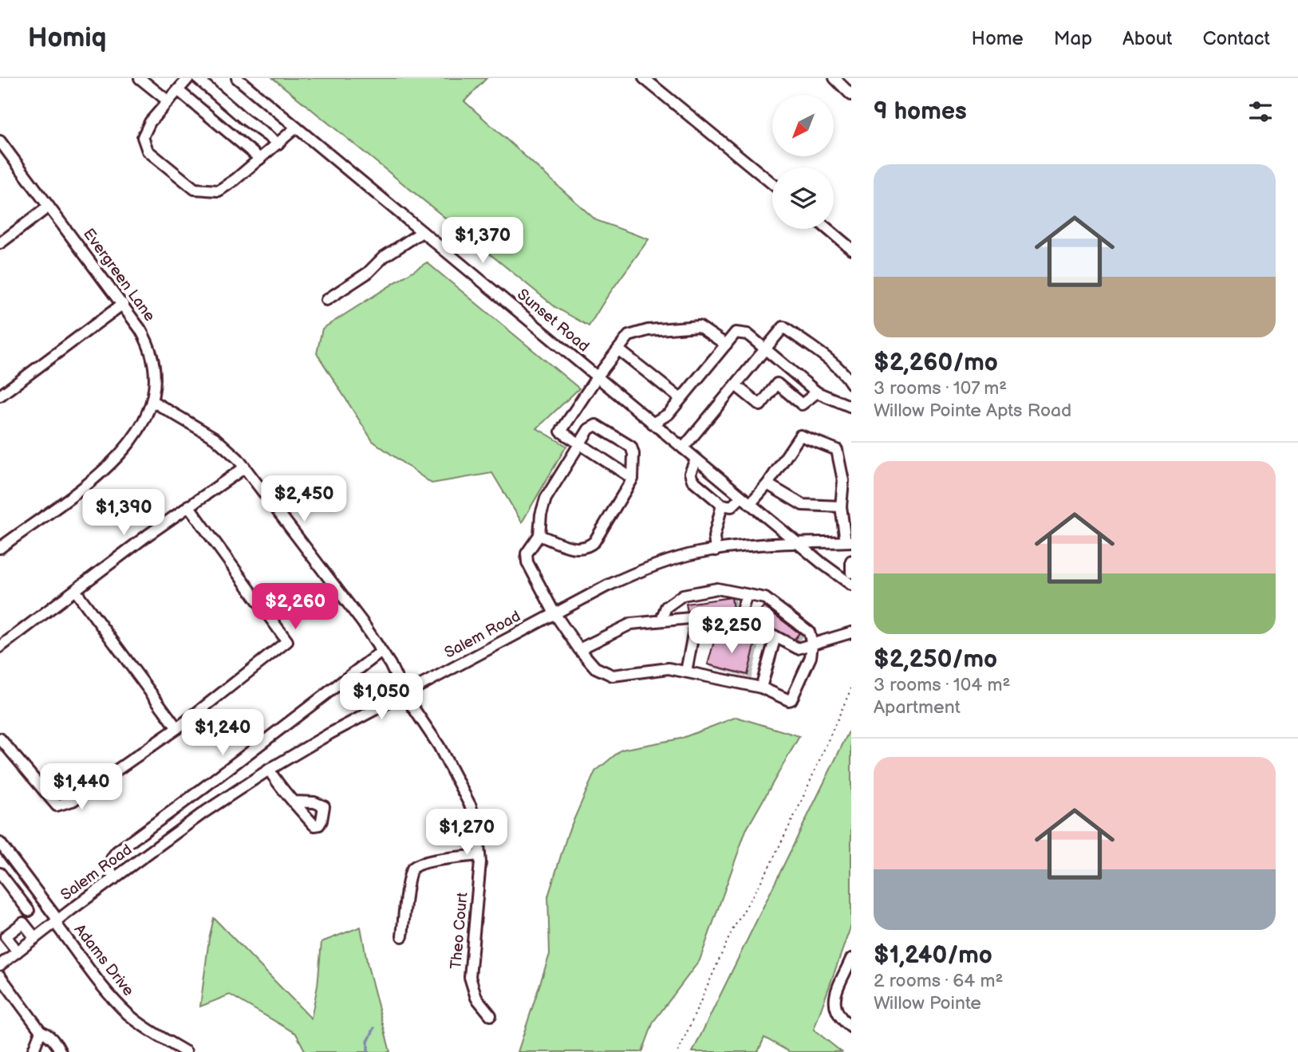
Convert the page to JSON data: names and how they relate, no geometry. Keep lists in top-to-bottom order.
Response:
{
  "streets": {
    "street": [
      "Evergreen Lane",
      "Sunset Road",
      "Salem Road",
      "Theo Court",
      "Adams Drive"
    ]
  },
  "crossings": [
    ["Evergreen Lane", "Theo Court"],
    ["Sunset Road", "Salem Road"],
    ["Salem Road", "Theo Court"],
    ["Salem Road", "Adams Drive"]
  ],
  "north": "bottom left",
  "page": {
    "header": "Homiq",
    "nav": [
      "Home",
      "Map",
      "About",
      "Contact"
    ],
    "heading": "9 homes",
    "list": [
      {
        "name": "$2,260/mo",
        "note": "3 rooms · 107 m² · Willow Pointe Apts Road"
      },
      {
        "name": "$2,250/mo",
        "note": "3 rooms · 104 m² · Apartment"
      },
      {
        "name": "$1,240/mo",
        "note": "2 rooms · 64 m² · Willow Pointe"
      }
    ],
    "price": [
      "$1,370",
      "$2,450",
      "$1,390",
      "$2,260",
      "$2,250",
      "$1,050",
      "$1,240",
      "$1,440",
      "$1,270"
    ]
  }
}
